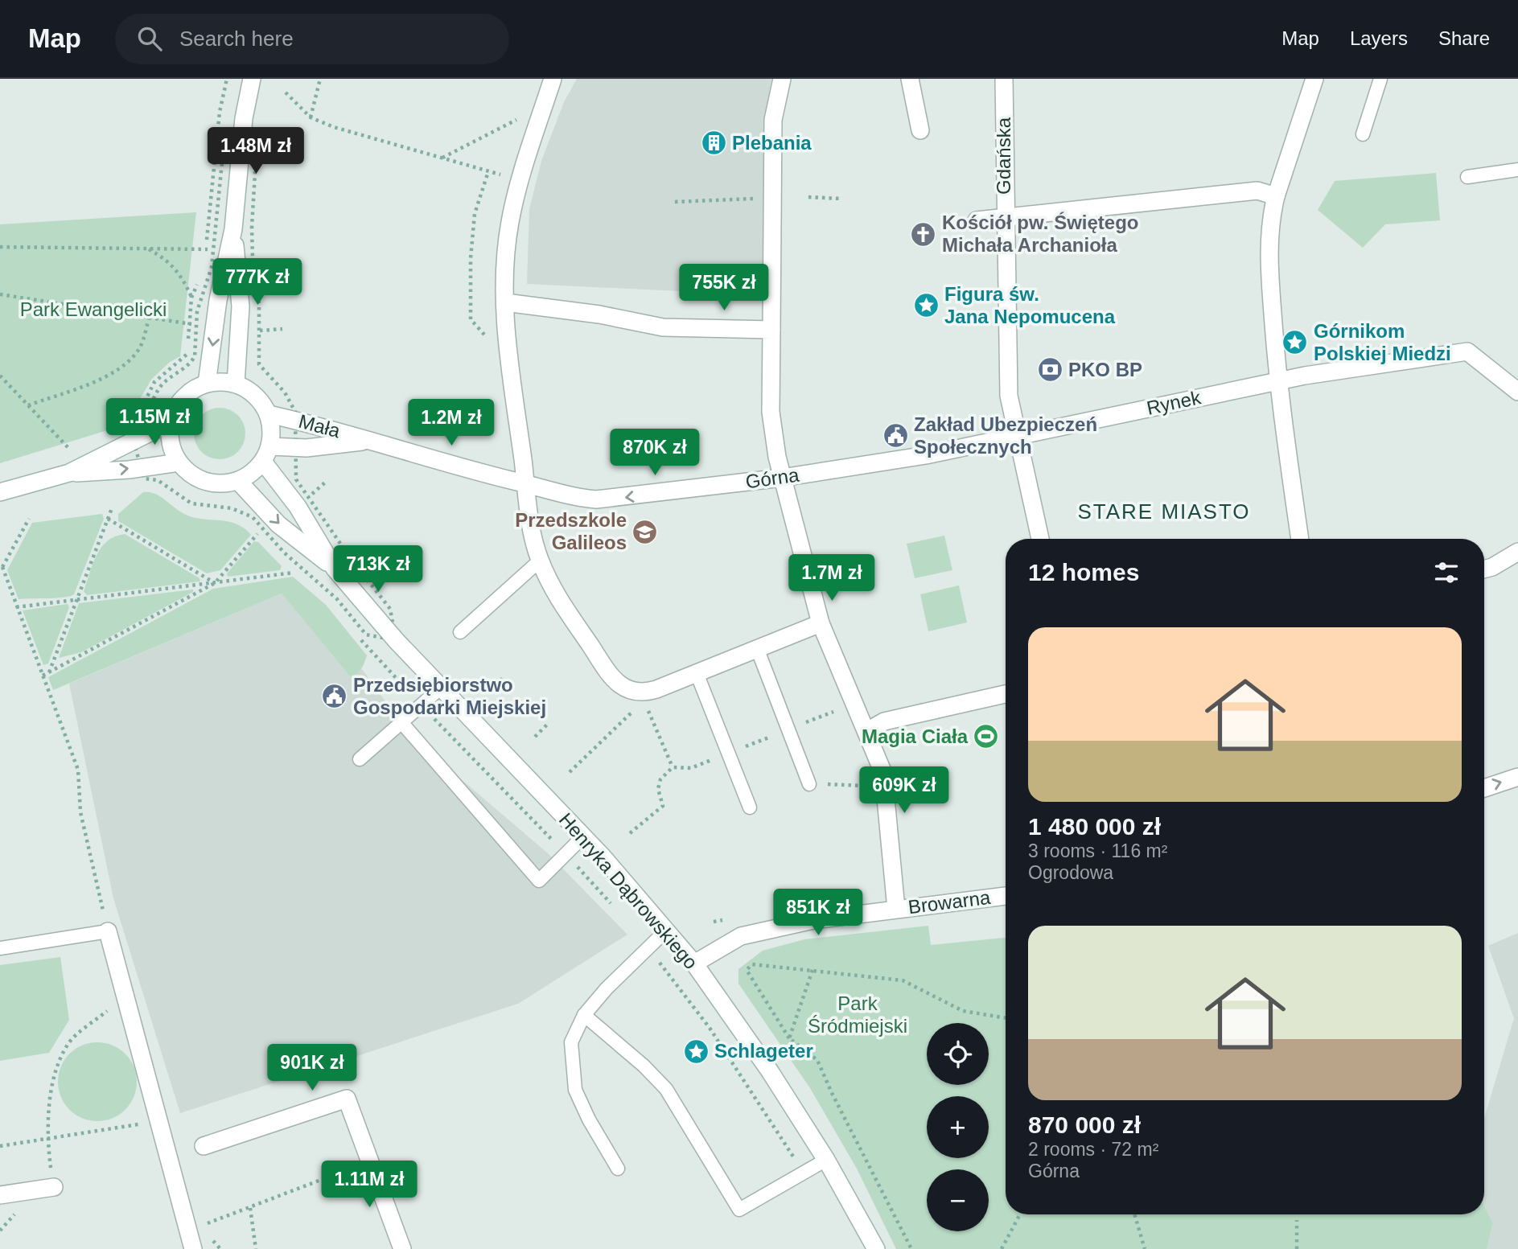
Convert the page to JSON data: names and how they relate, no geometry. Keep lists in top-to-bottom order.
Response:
{
  "streets": {
    "street": [
      "Gdańska",
      "Rynek",
      "Mała",
      "Górna",
      "Henryka Dąbrowskiego",
      "Browarna"
    ]
  },
  "crossings": [
    ["Gdańska", "Rynek"],
    ["Gdańska", "Górna"],
    ["Rynek", "Górna"],
    ["Mała", "Górna"],
    ["Mała", "Henryka Dąbrowskiego"],
    ["Henryka Dąbrowskiego", "Browarna"]
  ],
  "one_way": ["Górna"],
  "districts": ["STARE MIASTO"],
  "parks": ["Park Ewangelicki", "Park Śródmiejski"],
  "places": {
    "building": ["Plebania"],
    "church": ["Kościół pw. Świętego Michała Archanioła"],
    "place": ["Figura św. Jana Nepomucena", "Górnikom Polskiej Miedzi", "Schlageter"],
    "bank": ["PKO BP"],
    "public building": ["Zakład Ubezpieczeń Społecznych", "Przedsiębiorstwo Gospodarki Miejskiej"],
    "school or university": ["Przedszkole Galileos"],
    "sports": ["Magia Ciała"]
  },
  "page": {
    "header": "Map",
    "search": "Search here",
    "nav": ["Map", "Layers", "Share"],
    "price": [
      "1.48M zł",
      "777K zł",
      "755K zł",
      "1.15M zł",
      "1.2M zł",
      "870K zł",
      "713K zł",
      "1.7M zł",
      "609K zł",
      "851K zł",
      "901K zł",
      "1.11M zł"
    ],
    "heading": "12 homes",
    "list": [
      {
        "name": "1 480 000 zł",
        "note": "3 rooms · 116 m² · Ogrodowa"
      },
      {
        "name": "870 000 zł",
        "note": "2 rooms · 72 m² · Górna"
      }
    ],
    "map_buttons": ["+", "−"]
  }
}
